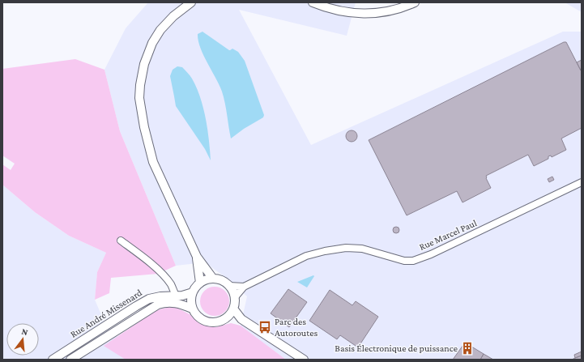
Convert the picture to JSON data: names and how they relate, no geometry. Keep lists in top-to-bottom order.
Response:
{
  "streets": {
    "street": ["Rue Marcel Paul", "Rue André Missenard"]
  },
  "crossings": [
    ["Rue Marcel Paul", "Rue André Missenard"]
  ],
  "places": {
    "bus stop": ["Parc des Autoroutes"],
    "building": ["Basis Électronique de puissance"]
  },
  "north": "top"
}
